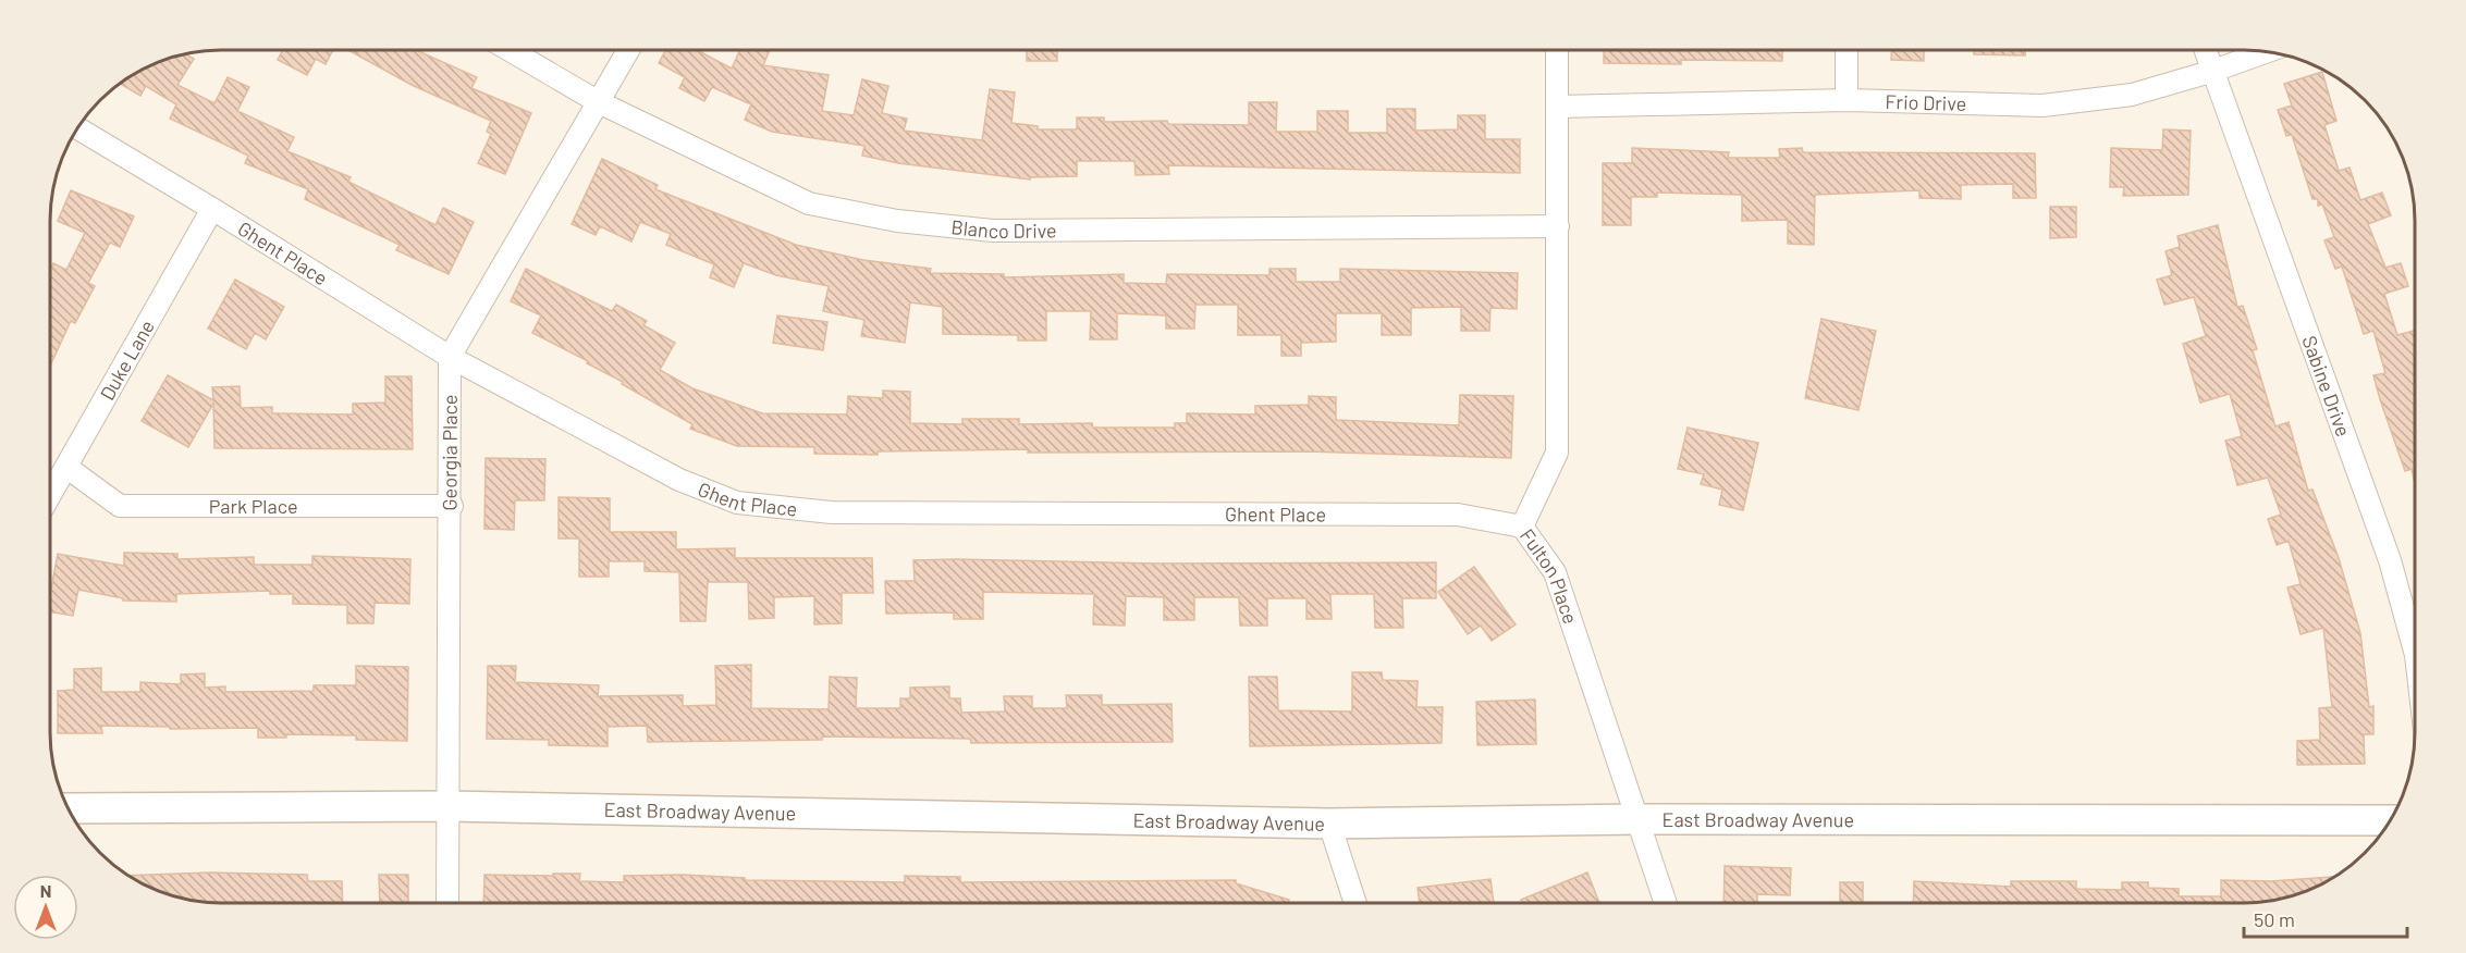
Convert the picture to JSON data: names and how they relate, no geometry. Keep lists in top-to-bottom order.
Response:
{
  "streets": {
    "street": [
      "Frio Drive",
      "Blanco Drive",
      "Ghent Place",
      "Duke Lane",
      "Sabine Drive",
      "Georgia Place",
      "Park Place",
      "Fulton Place",
      "East Broadway Avenue"
    ]
  },
  "crossings": [
    ["Frio Drive", "Sabine Drive"],
    ["Frio Drive", "Fulton Place"],
    ["Blanco Drive", "Fulton Place"],
    ["Ghent Place", "Duke Lane"],
    ["Ghent Place", "Georgia Place"],
    ["Ghent Place", "Fulton Place"],
    ["Duke Lane", "Park Place"],
    ["Georgia Place", "Park Place"],
    ["Georgia Place", "East Broadway Avenue"],
    ["Fulton Place", "East Broadway Avenue"]
  ],
  "scale_bar": "50 m",
  "north": "top"
}
